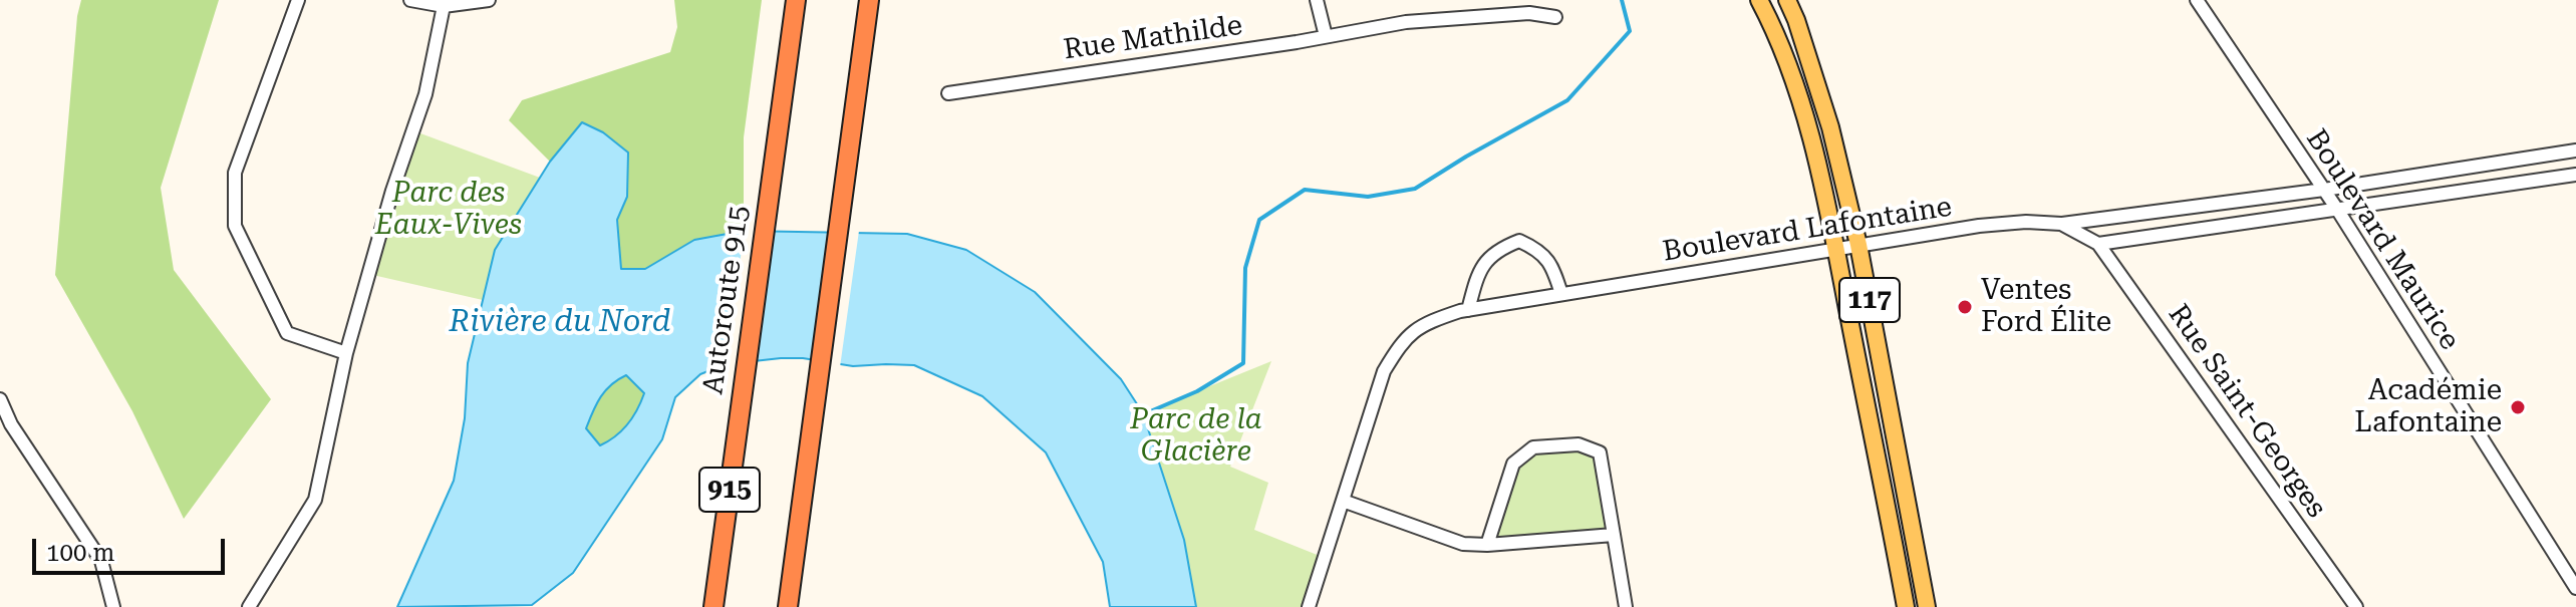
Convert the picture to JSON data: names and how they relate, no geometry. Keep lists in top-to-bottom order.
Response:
{
  "streets": {
    "highway": ["Autoroute 915", "915"],
    "main road": ["117"],
    "street": [
      "Rue Mathilde",
      "Boulevard Lafontaine",
      "Boulevard Maurice",
      "Rue Saint-Georges"
    ]
  },
  "crossings": [
    ["Boulevard Lafontaine", "Boulevard Maurice"],
    ["Boulevard Lafontaine", "117"],
    ["Boulevard Lafontaine", "Rue Saint-Georges"]
  ],
  "water": ["Rivière du Nord"],
  "parks": ["Parc des Eaux-Vives", "Parc de la Glacière"],
  "places": ["Ventes Ford Élite", "Académie Lafontaine"],
  "scale_bar": "100 m"
}
